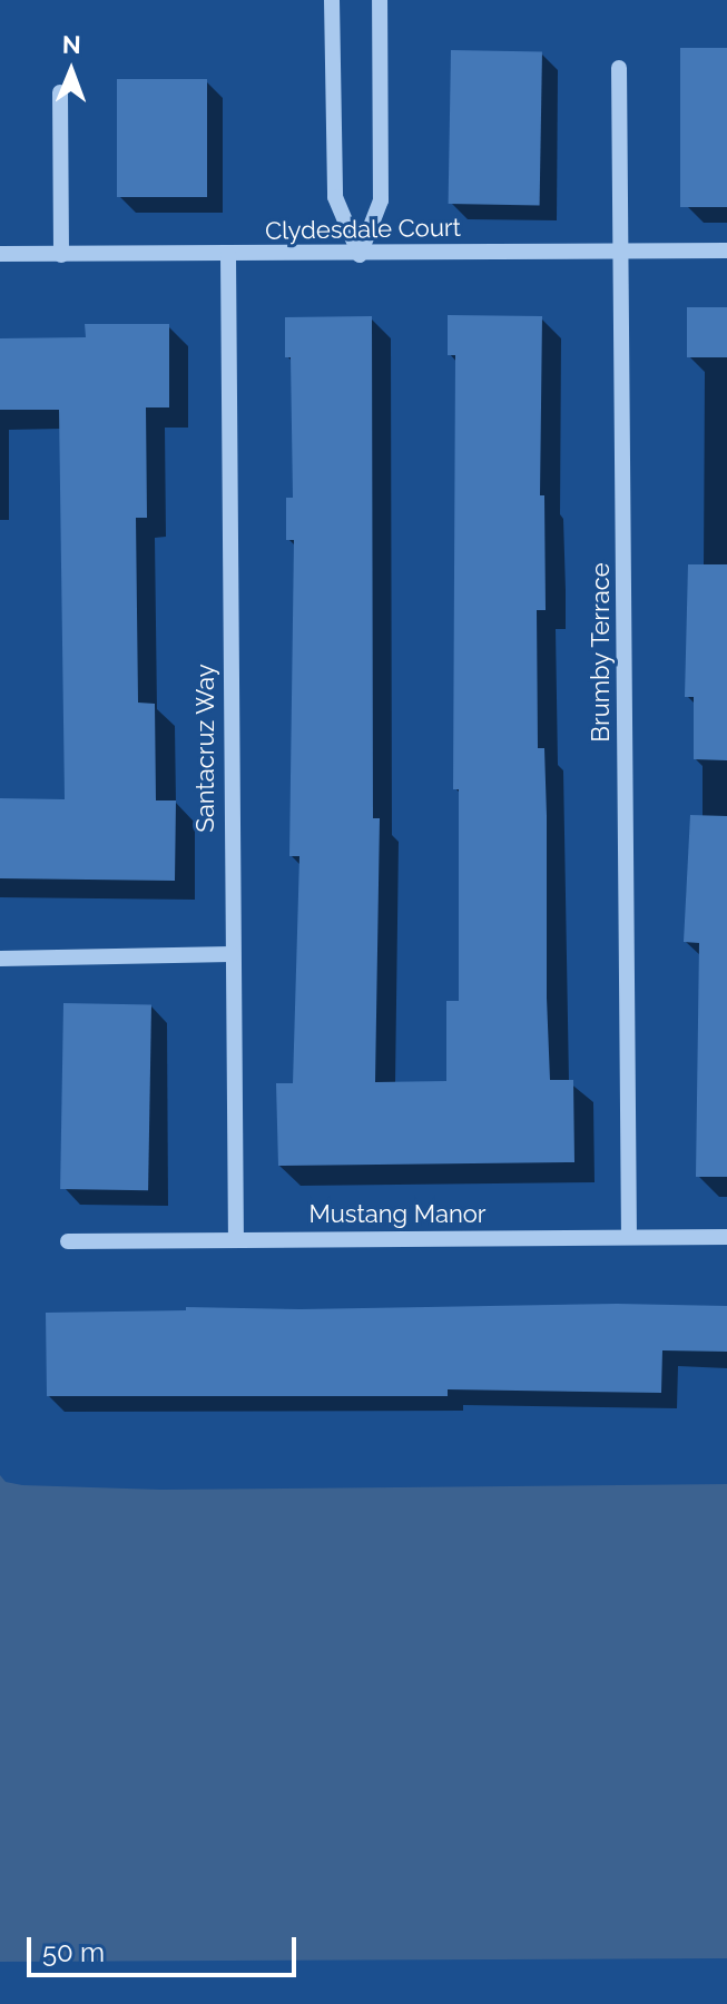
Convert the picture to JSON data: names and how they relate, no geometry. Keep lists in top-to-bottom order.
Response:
{
  "streets": {
    "street": [
      "Clydesdale Court",
      "Brumby Terrace",
      "Santacruz Way",
      "Mustang Manor"
    ]
  },
  "crossings": [
    ["Clydesdale Court", "Brumby Terrace"],
    ["Clydesdale Court", "Santacruz Way"],
    ["Brumby Terrace", "Mustang Manor"],
    ["Santacruz Way", "Mustang Manor"]
  ],
  "scale_bar": "50 m",
  "north": "top"
}
